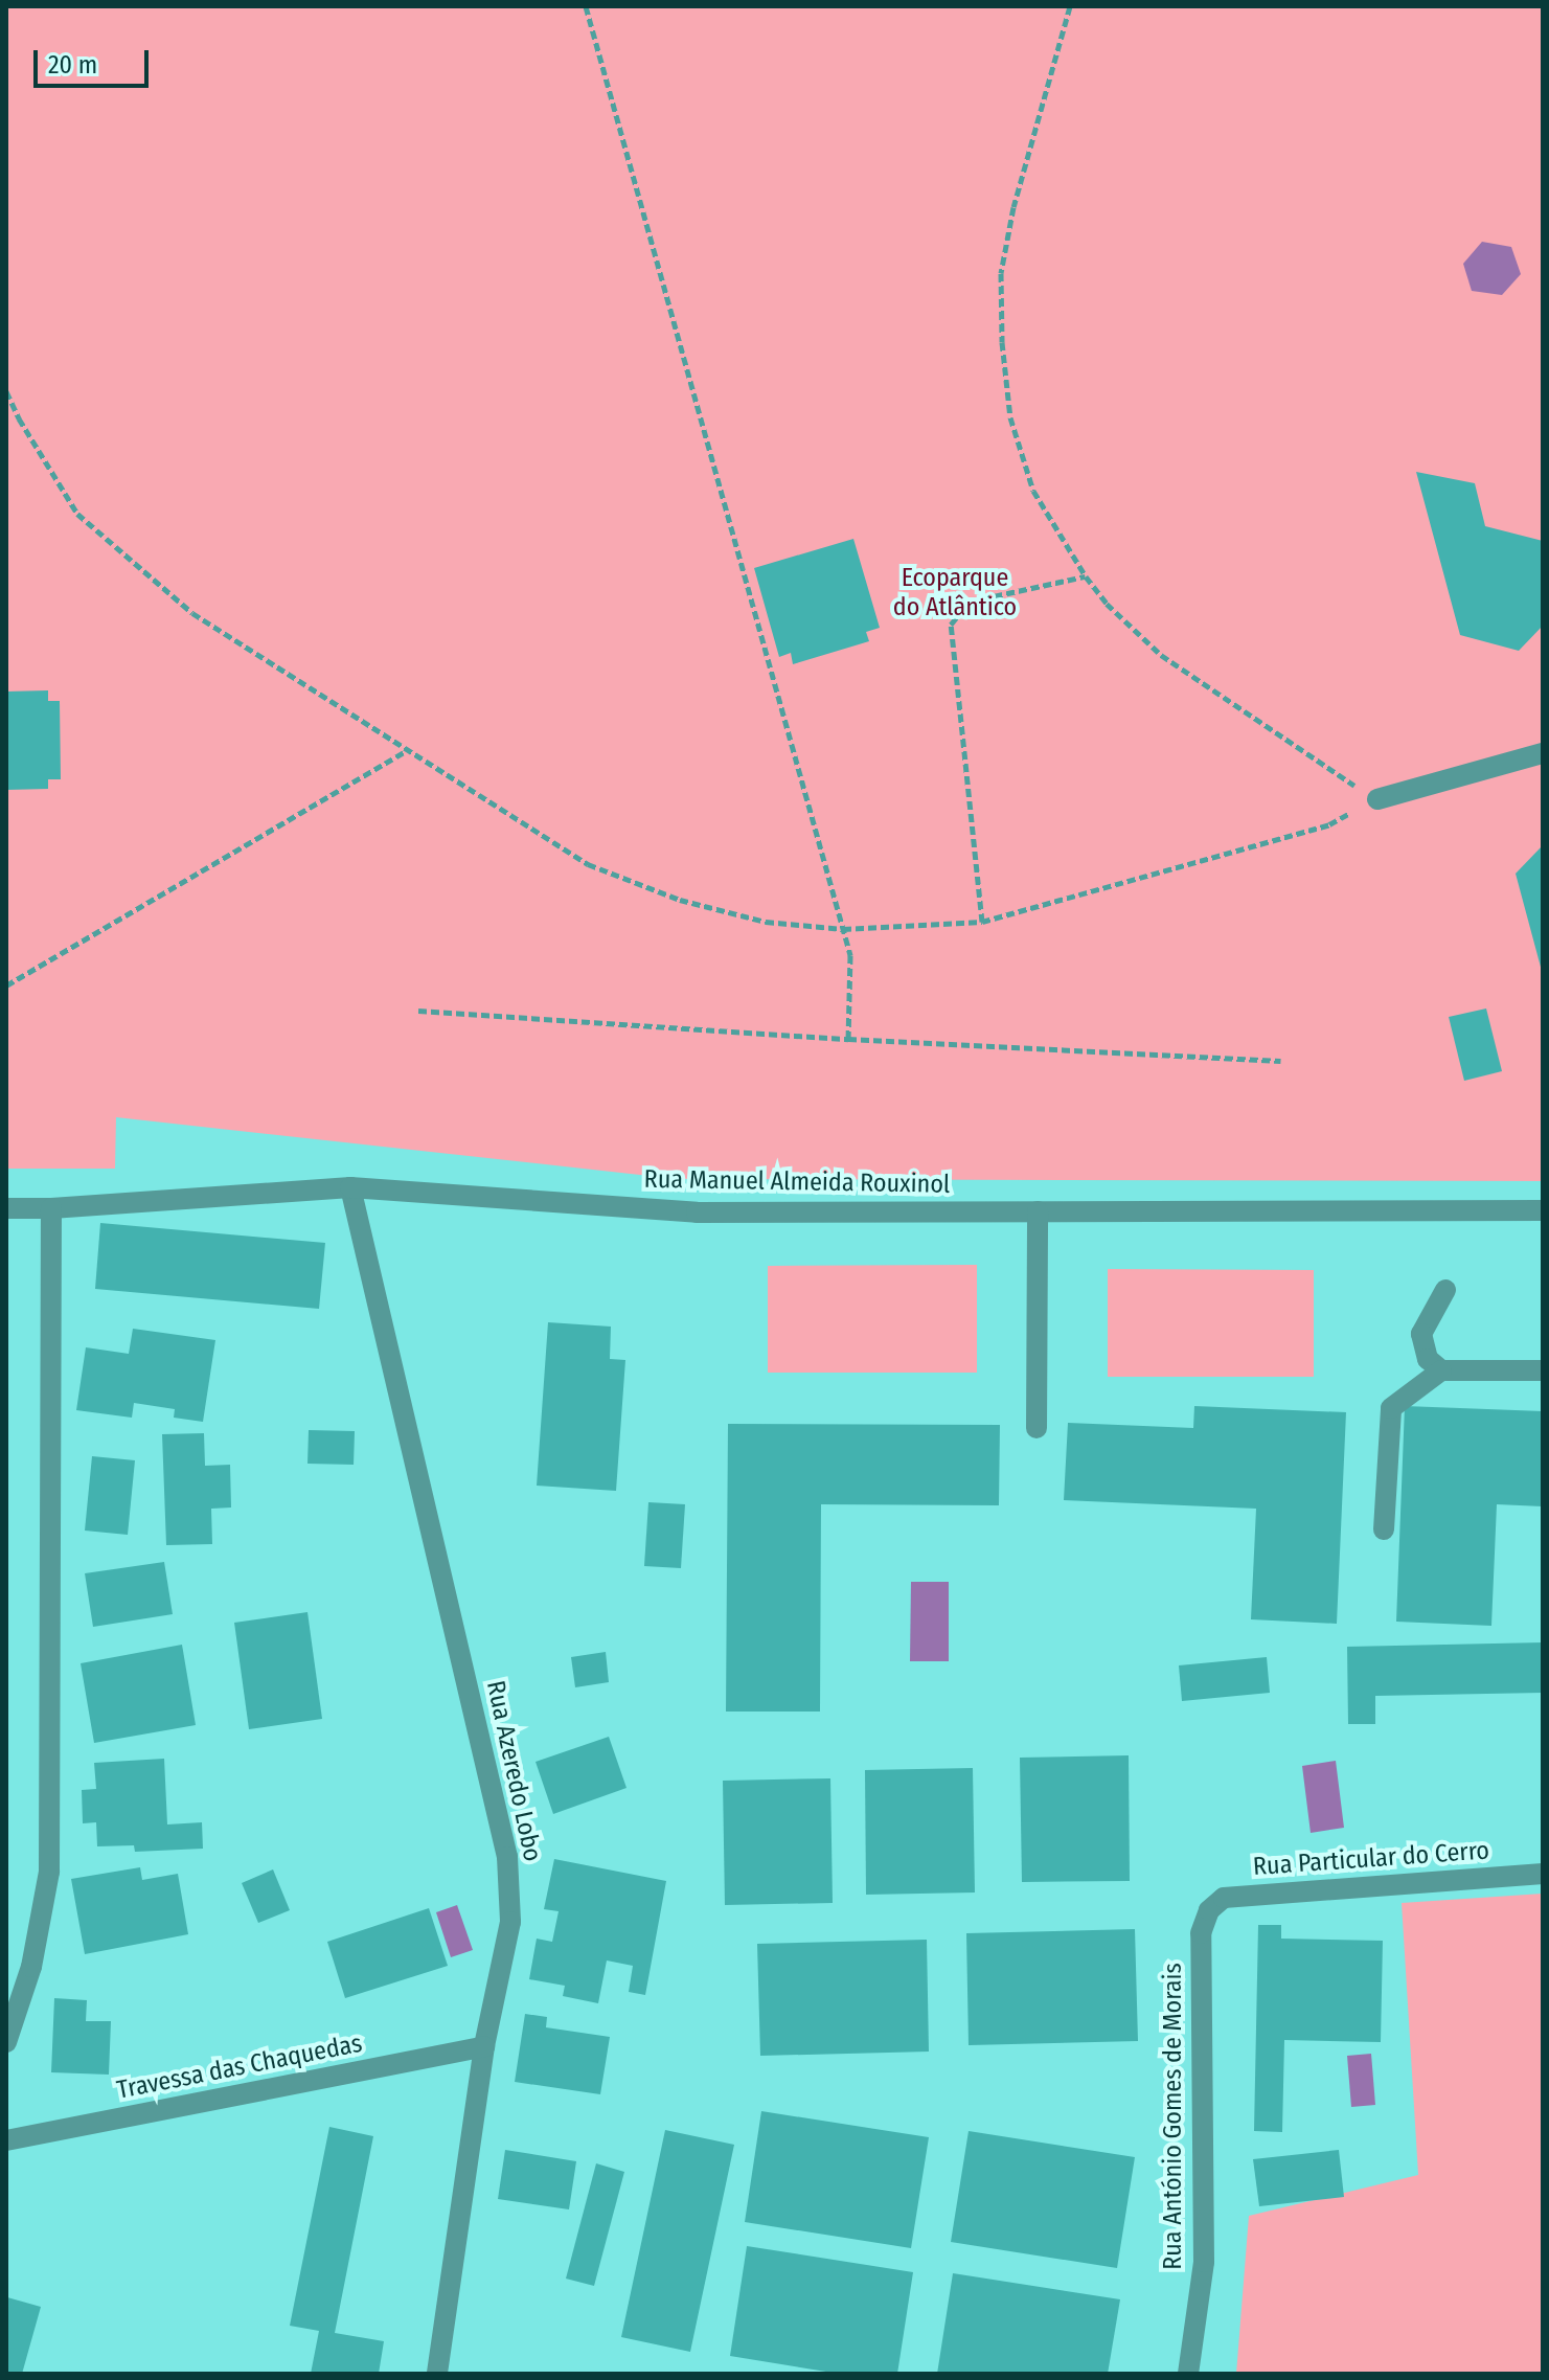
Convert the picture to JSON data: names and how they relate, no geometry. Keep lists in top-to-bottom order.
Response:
{
  "streets": {
    "street": [
      "Rua Manuel Almeida Rouxinol",
      "Rua Azeredo Lobo",
      "Rua Particular do Cerro",
      "Travessa das Chaquedas",
      "Rua António Gomes de Morais"
    ]
  },
  "crossings": [
    ["Rua Manuel Almeida Rouxinol", "Rua Azeredo Lobo"],
    ["Rua Azeredo Lobo", "Travessa das Chaquedas"],
    ["Rua Particular do Cerro", "Rua António Gomes de Morais"]
  ],
  "parks": ["Ecoparque do Atlântico"],
  "scale_bar": "20 m"
}
